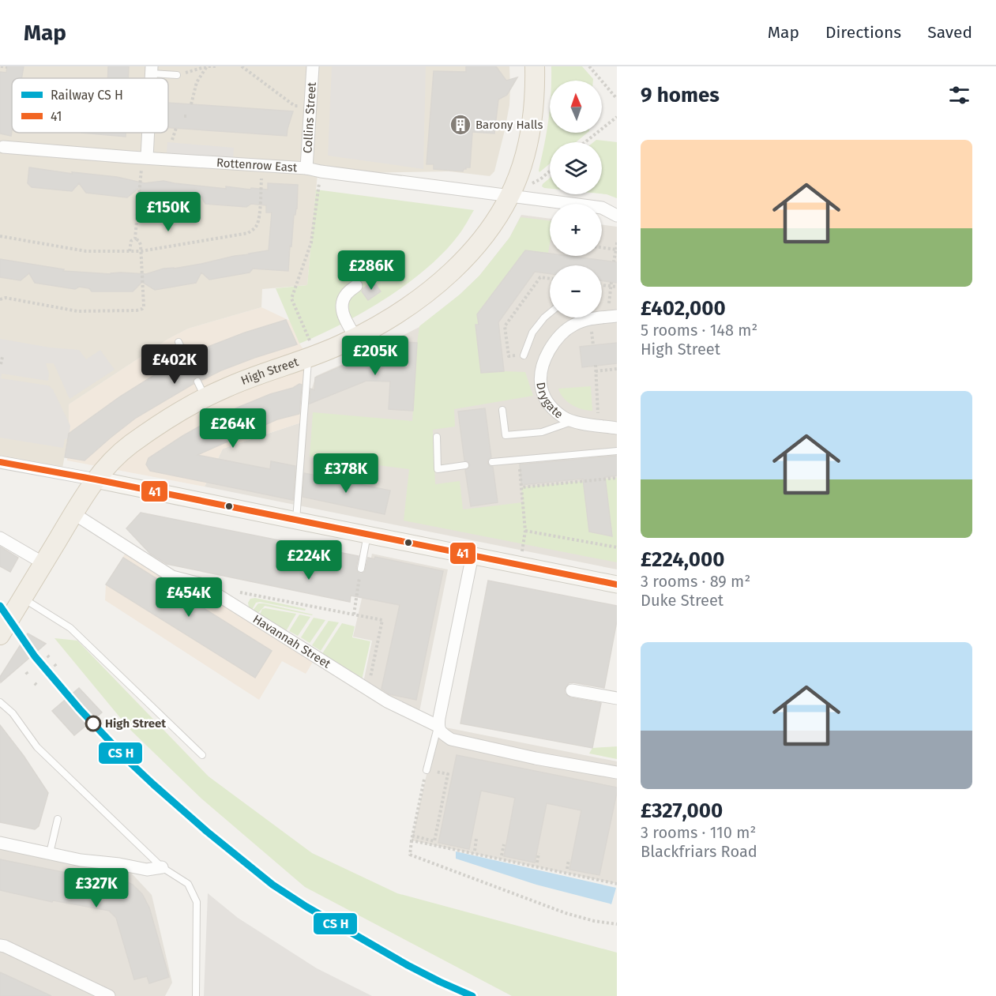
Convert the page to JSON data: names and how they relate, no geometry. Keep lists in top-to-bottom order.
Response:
{
  "streets": {
    "main road": ["High Street"],
    "street": [
      "Collins Street",
      "Rottenrow East",
      "Drygate",
      "Havannah Street"
    ]
  },
  "crossings": [
    ["Collins Street", "Rottenrow East"],
    ["Rottenrow East", "High Street"],
    ["High Street", "Havannah Street"]
  ],
  "places": {
    "building": ["Barony Halls"],
    "other": ["High Street"]
  },
  "lines": ["transit line 41"],
  "legend": ["Railway CS H", "41"],
  "north": "top",
  "page": {
    "header": "Map",
    "nav": ["Map", "Directions", "Saved"],
    "heading": "9 homes",
    "map_buttons": ["+", "−"],
    "list": [
      {
        "name": "£402,000",
        "note": "5 rooms · 148 m² · High Street"
      },
      {
        "name": "£224,000",
        "note": "3 rooms · 89 m² · Duke Street"
      },
      {
        "name": "£327,000",
        "note": "3 rooms · 110 m² · Blackfriars Road"
      }
    ],
    "price": [
      "£150K",
      "£286K",
      "£205K",
      "£402K",
      "£264K",
      "£378K",
      "£224K",
      "£454K",
      "£327K"
    ]
  }
}
